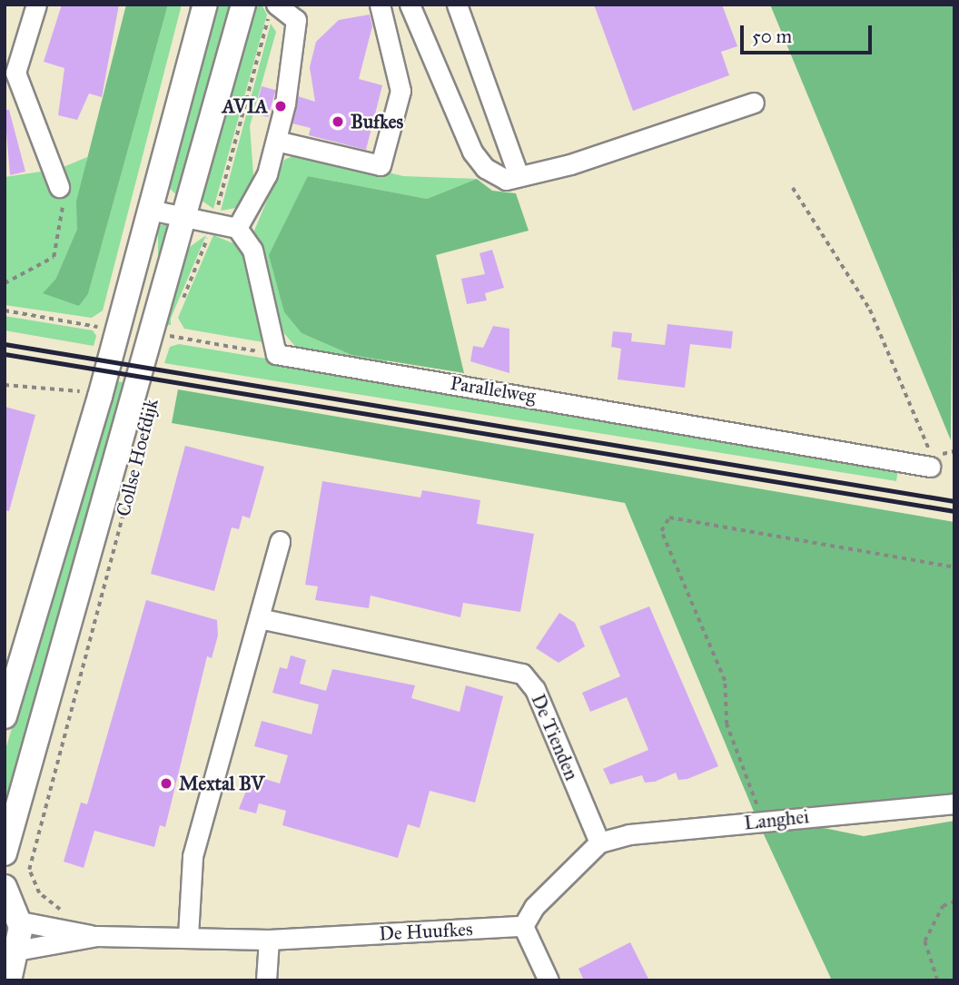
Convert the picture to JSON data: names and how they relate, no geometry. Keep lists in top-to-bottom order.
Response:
{
  "streets": {
    "main road": ["Collse Hoefdijk"],
    "street": [
      "Parallelweg",
      "De Tienden",
      "Langhei",
      "De Huufkes"
    ]
  },
  "crossings": [
    ["De Tienden", "Langhei"]
  ],
  "places": ["AVIA", "Bufkes", "Mextal BV"],
  "scale_bar": "50 m"
}
